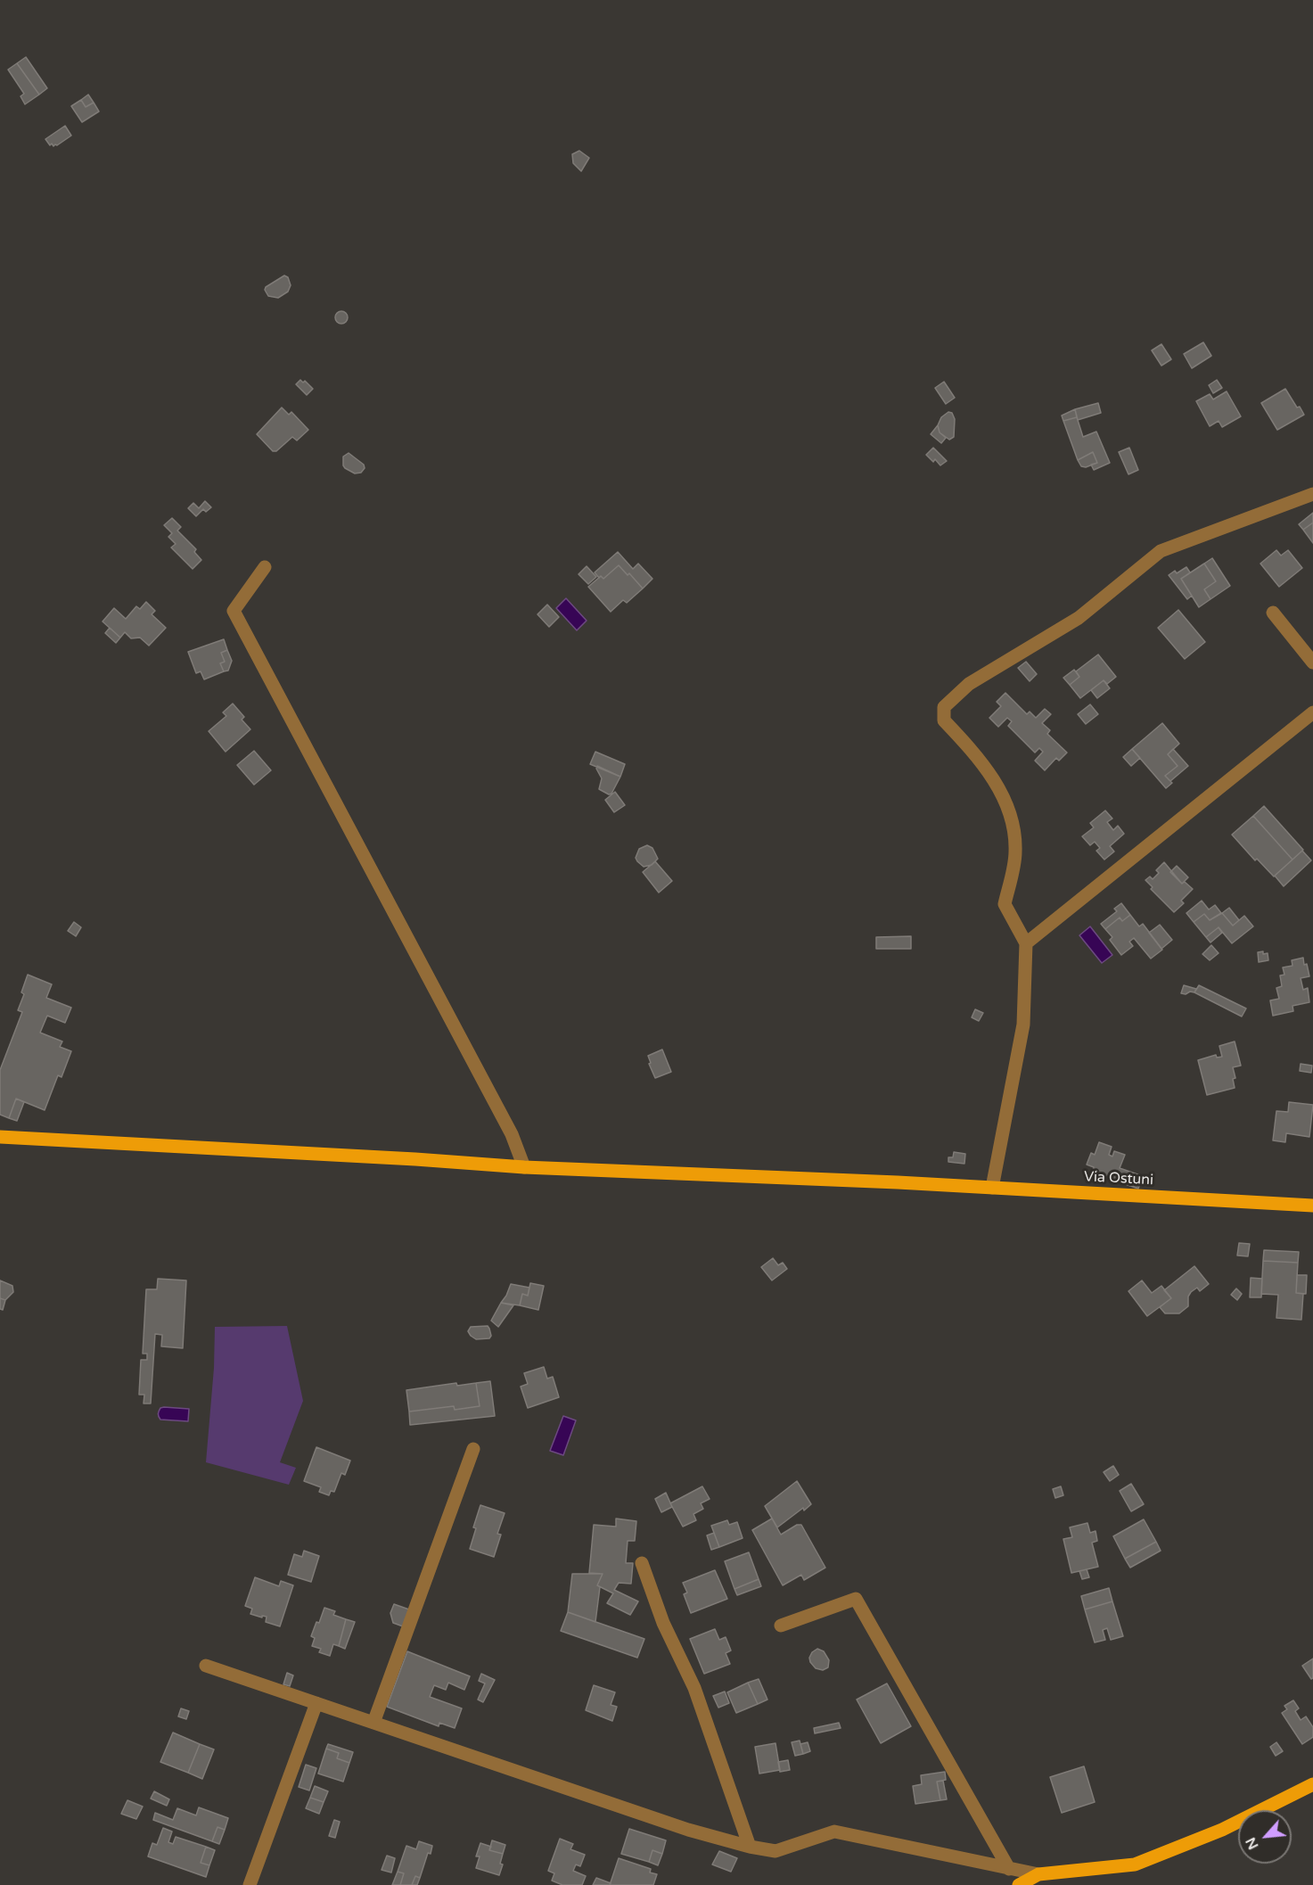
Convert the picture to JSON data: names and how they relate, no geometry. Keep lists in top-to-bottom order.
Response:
{
  "streets": {
    "main road": ["Via Ostuni"]
  },
  "north": "bottom left"
}
